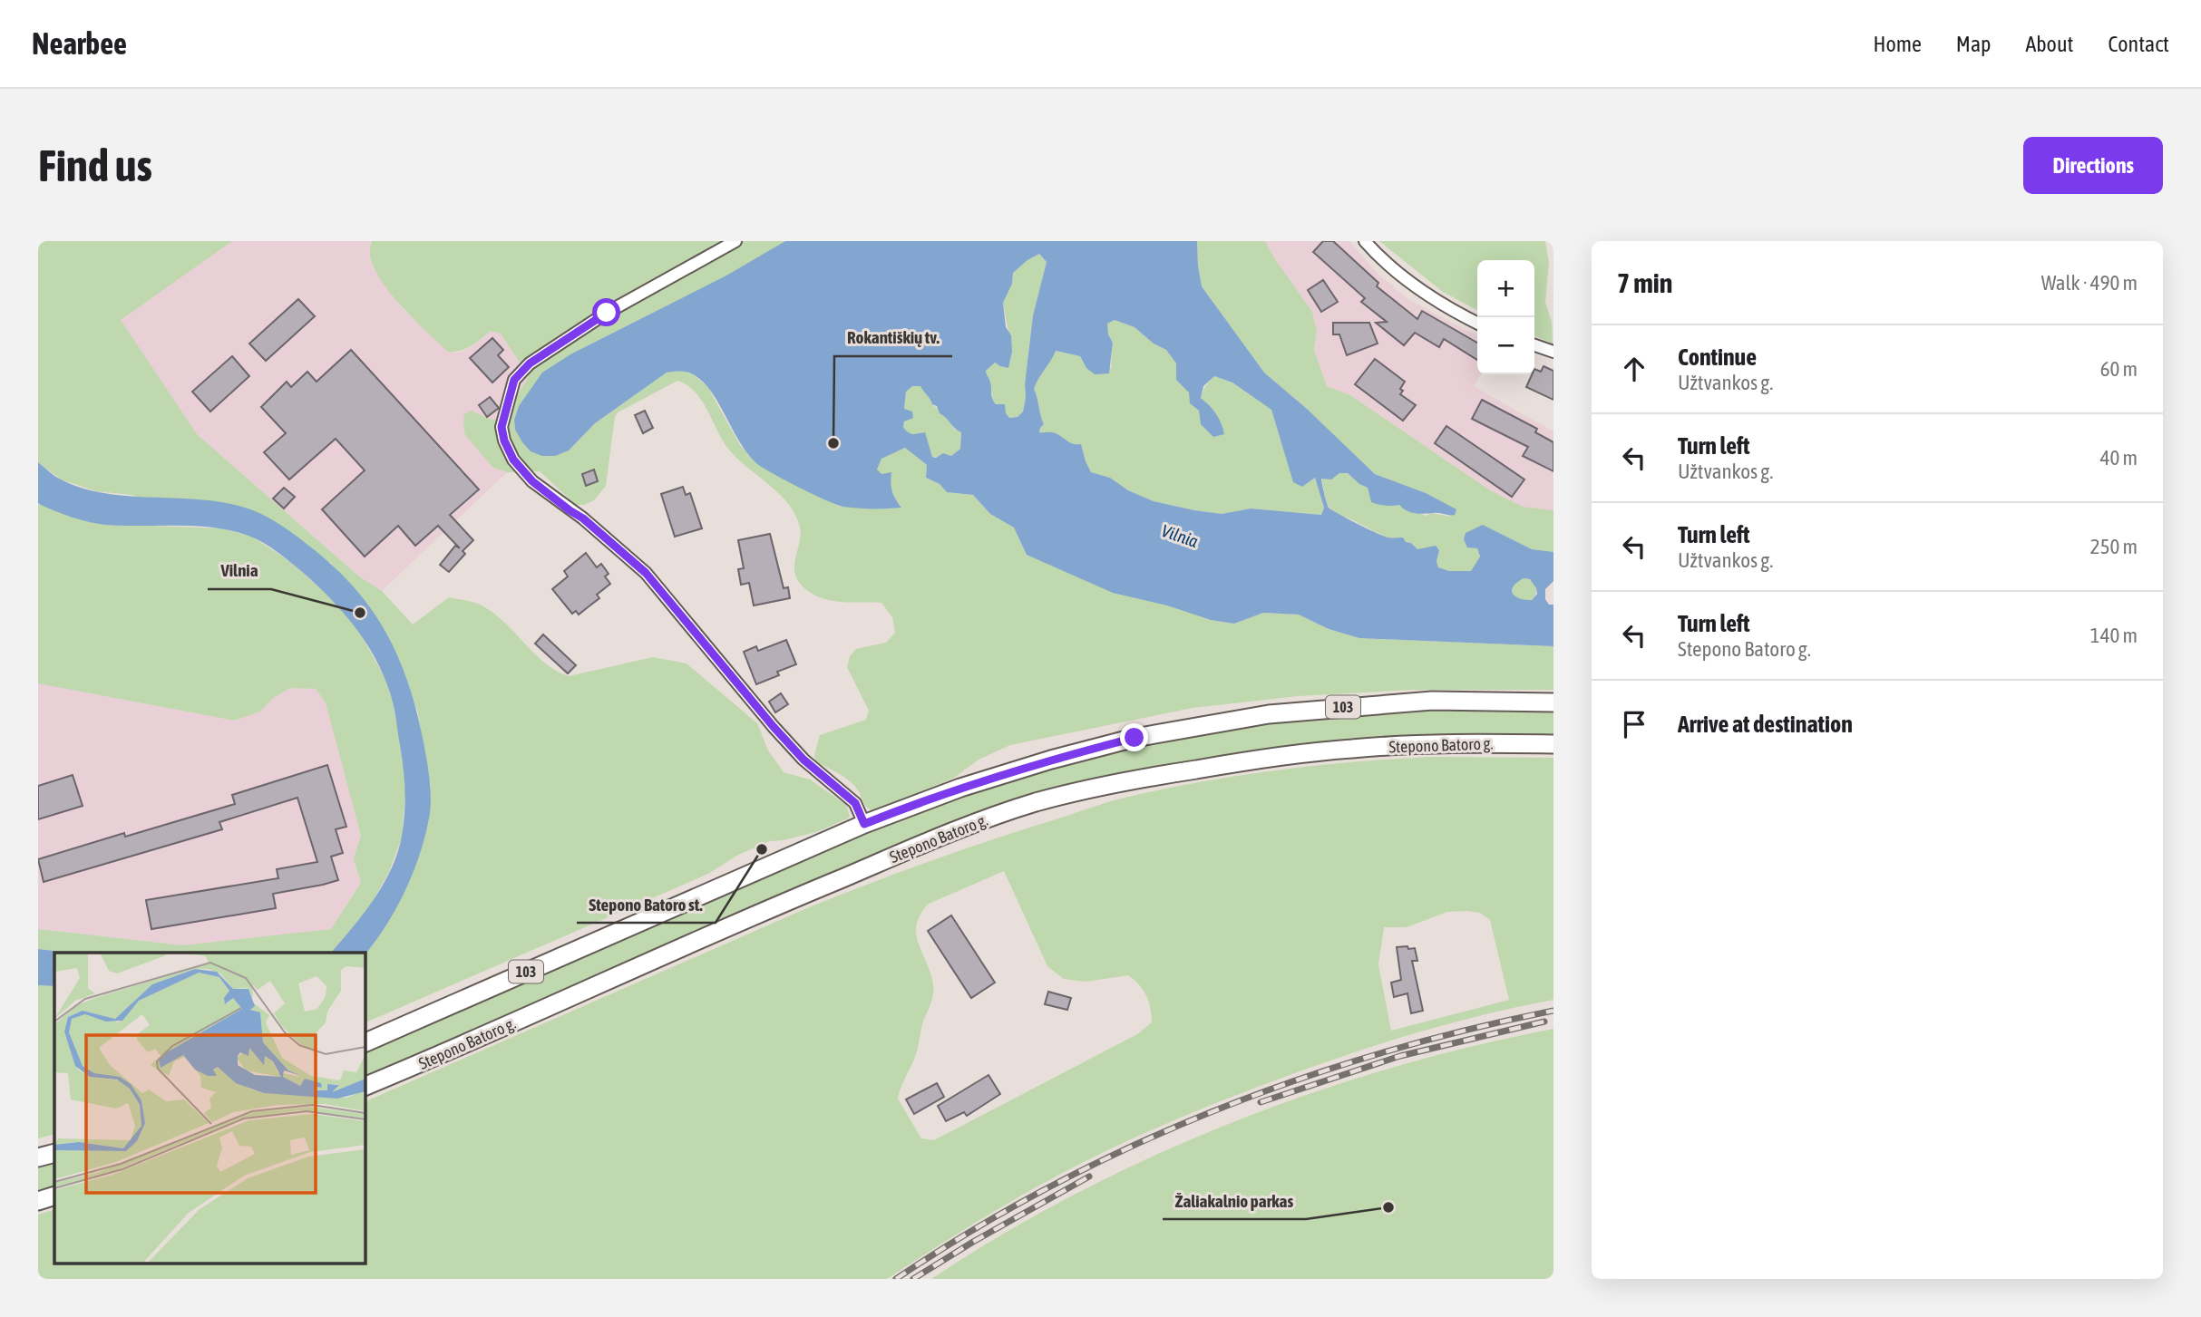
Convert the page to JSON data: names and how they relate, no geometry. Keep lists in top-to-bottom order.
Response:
{
  "streets": {
    "main road": ["103", "Stepono Batoro g."]
  },
  "water": ["Vilnia"],
  "places": [
    "Rokantiškių tv.",
    "Vilnia",
    "Stepono Batoro st.",
    "Žaliakalnio parkas"
  ],
  "page": {
    "header": "Nearbee",
    "nav": [
      "Home",
      "Map",
      "About",
      "Contact"
    ],
    "buttons": "Directions",
    "title": "Find us",
    "heading": ["7 min", "Walk · 490 m"],
    "map_buttons": ["+", "−"],
    "list": [
      ["Continue", "Užtvankos g.", "60 m"],
      ["Turn left", "Užtvankos g.", "40 m"],
      ["Turn left", "Užtvankos g.", "250 m"],
      ["Turn left", "Stepono Batoro g.", "140 m"],
      "Arrive at destination"
    ]
  }
}
